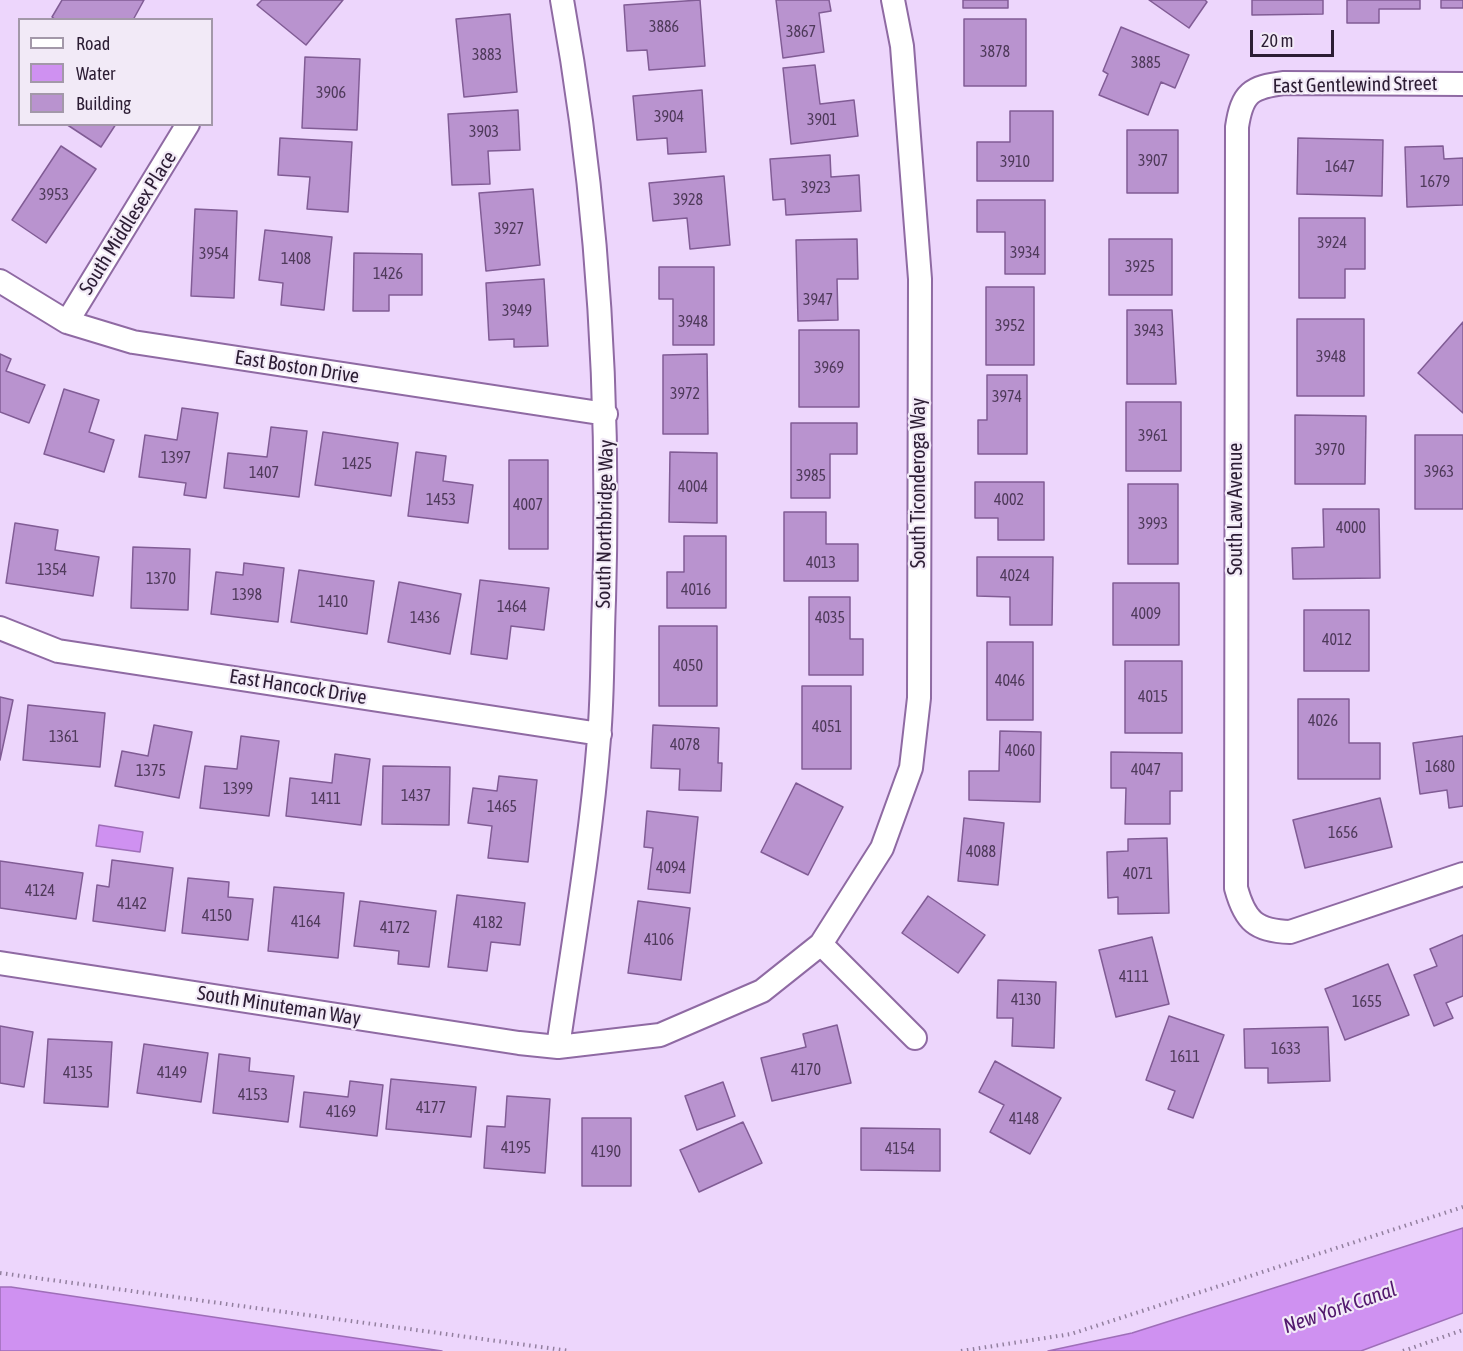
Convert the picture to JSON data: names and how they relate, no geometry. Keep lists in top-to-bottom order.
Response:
{
  "streets": {
    "street": [
      "East Gentlewind Street",
      "South Middlesex Place",
      "East Boston Drive",
      "South Ticonderoga Way",
      "South Law Avenue",
      "South Northbridge Way",
      "East Hancock Drive",
      "South Minuteman Way"
    ]
  },
  "crossings": [
    ["East Gentlewind Street", "South Law Avenue"],
    ["South Middlesex Place", "East Boston Drive"],
    ["East Boston Drive", "South Northbridge Way"],
    ["South Ticonderoga Way", "South Northbridge Way"],
    ["South Ticonderoga Way", "South Minuteman Way"],
    ["South Northbridge Way", "East Hancock Drive"],
    ["South Northbridge Way", "South Minuteman Way"]
  ],
  "water": ["New York Canal"],
  "house_numbers": [
    "3886",
    "3867",
    "3878",
    "3883",
    "3885",
    "3906",
    "3904",
    "3901",
    "3903",
    "3907",
    "3910",
    "1647",
    "1679",
    "3923",
    "3953",
    "3928",
    "3927",
    "3924",
    "3934",
    "3954",
    "1408",
    "3925",
    "1426",
    "3947",
    "3949",
    "3948",
    "3952",
    "3943",
    "3948",
    "3969",
    "3972",
    "3974",
    "3961",
    "3970",
    "1397",
    "1425",
    "3963",
    "1407",
    "3985",
    "4004",
    "1453",
    "4002",
    "4007",
    "3993",
    "4000",
    "4013",
    "1354",
    "4024",
    "1370",
    "4016",
    "1398",
    "1410",
    "1464",
    "4009",
    "1436",
    "4035",
    "4012",
    "4050",
    "4046",
    "4015",
    "4026",
    "4051",
    "1361",
    "4078",
    "4060",
    "1680",
    "4047",
    "1375",
    "1399",
    "1437",
    "1411",
    "1465",
    "1656",
    "4088",
    "4094",
    "4071",
    "4124",
    "4142",
    "4150",
    "4164",
    "4182",
    "4172",
    "4106",
    "4111",
    "4130",
    "1655",
    "1633",
    "1611",
    "4170",
    "4135",
    "4149",
    "4153",
    "4177",
    "4169",
    "4148",
    "4195",
    "4154",
    "4190"
  ],
  "legend": ["Road", "Water", "Building"],
  "scale_bar": "20 m"
}
